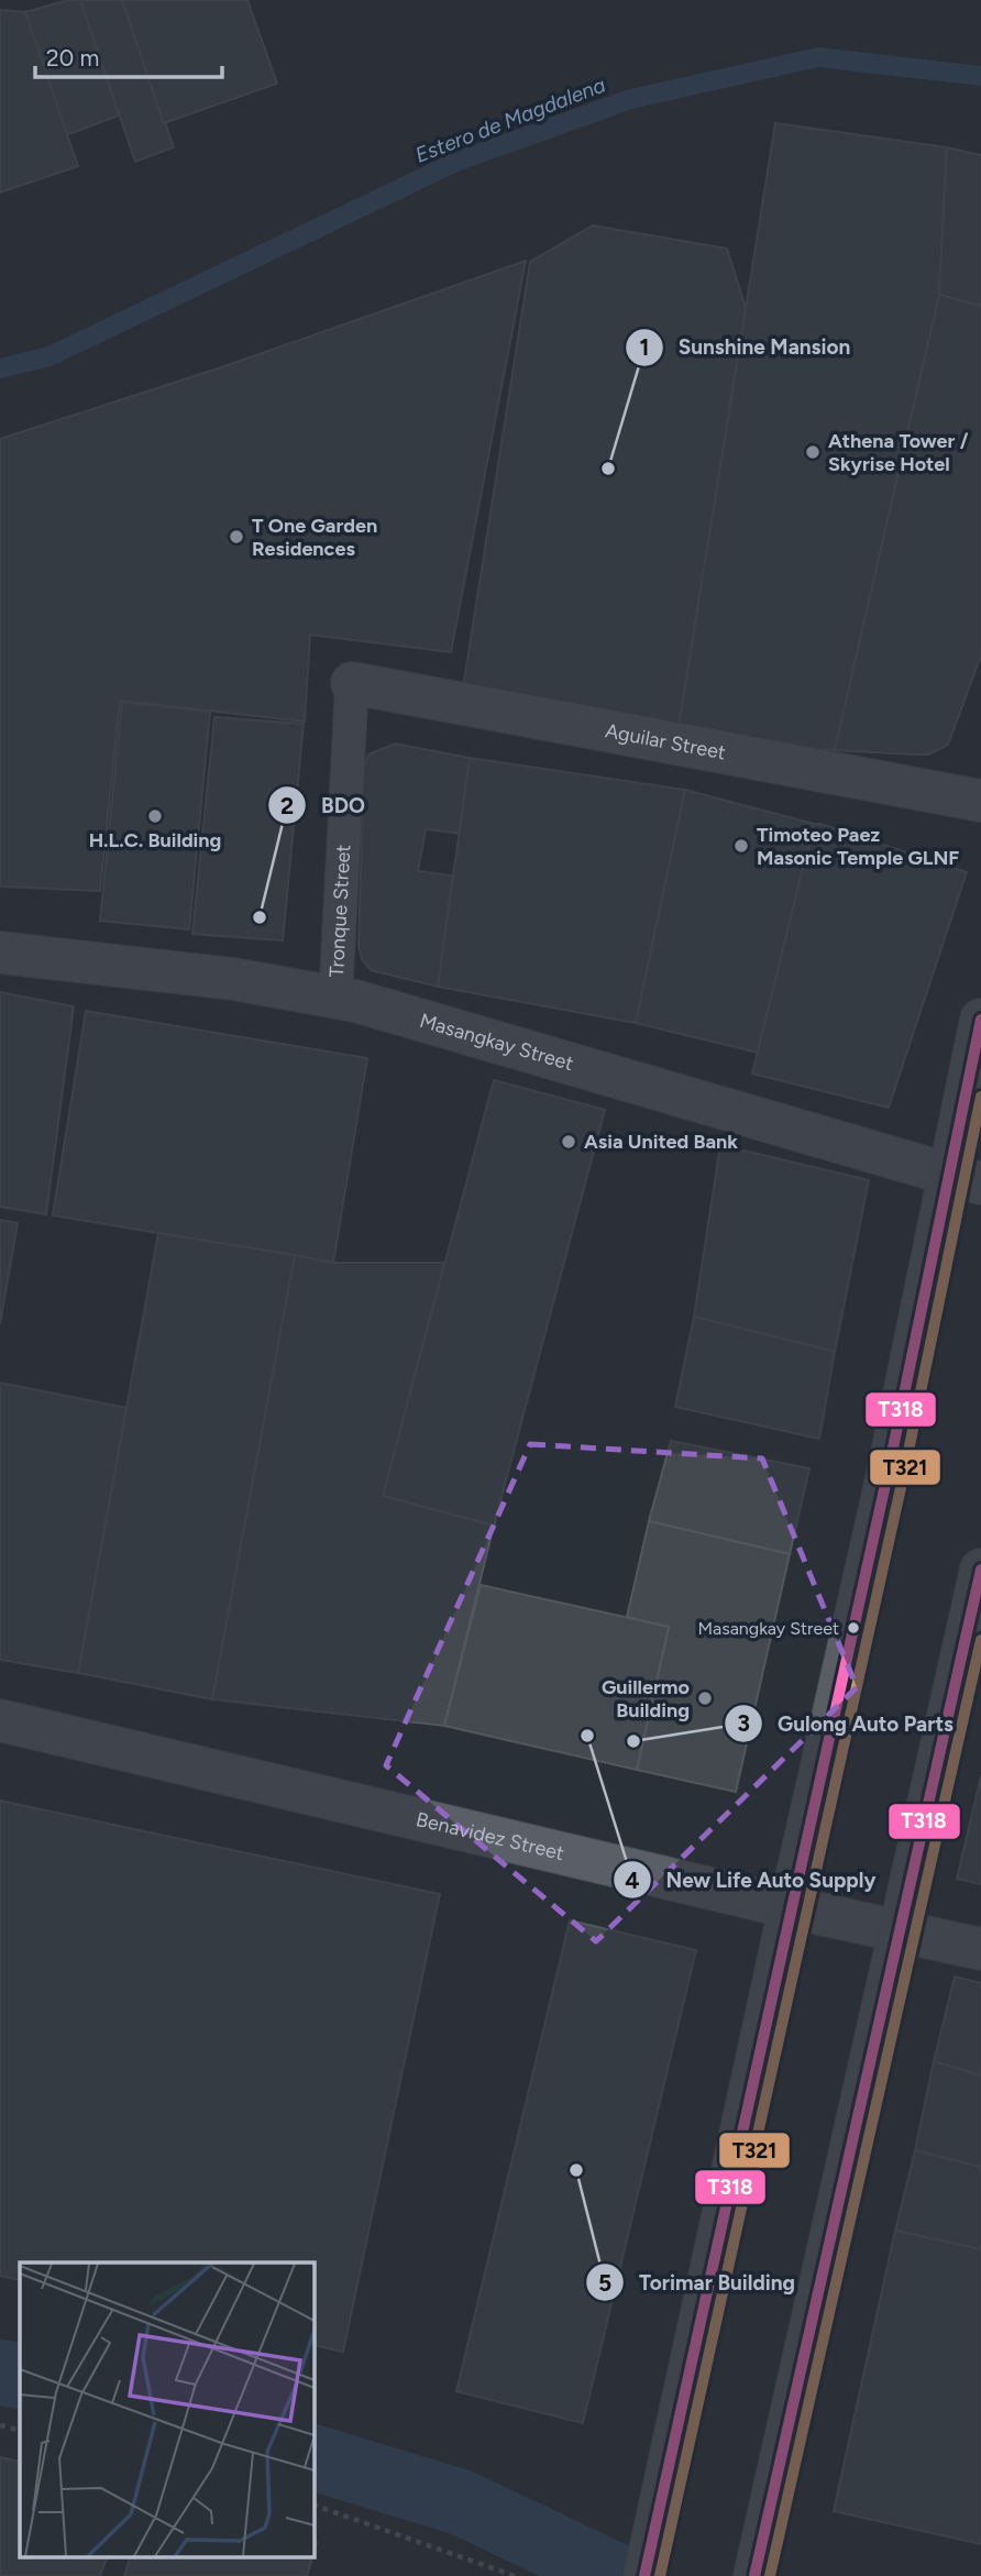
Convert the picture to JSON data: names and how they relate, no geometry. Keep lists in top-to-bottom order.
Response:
{
  "streets": {
    "street": ["Aguilar Street", "Masangkay Street", "Benavidez Street"],
    "lane": ["Tronque Street"]
  },
  "crossings": [
    ["Aguilar Street", "Tronque Street"],
    ["Tronque Street", "Masangkay Street"]
  ],
  "water": ["Estero de Magdalena"],
  "places": [
    "Athena Tower / Skyrise Hotel",
    "Sunshine Mansion",
    "T One Garden Residences",
    "H.L.C. Building",
    "Timoteo Paez Masonic Temple GLNF",
    "BDO",
    "Asia United Bank",
    "Masangkay Street",
    "Guillermo Building",
    "New Life Auto Supply",
    "Gulong Auto Parts",
    "Torimar Building"
  ],
  "lines": ["transit line T318", "transit line T321"],
  "scale_bar": "20 m"
}
